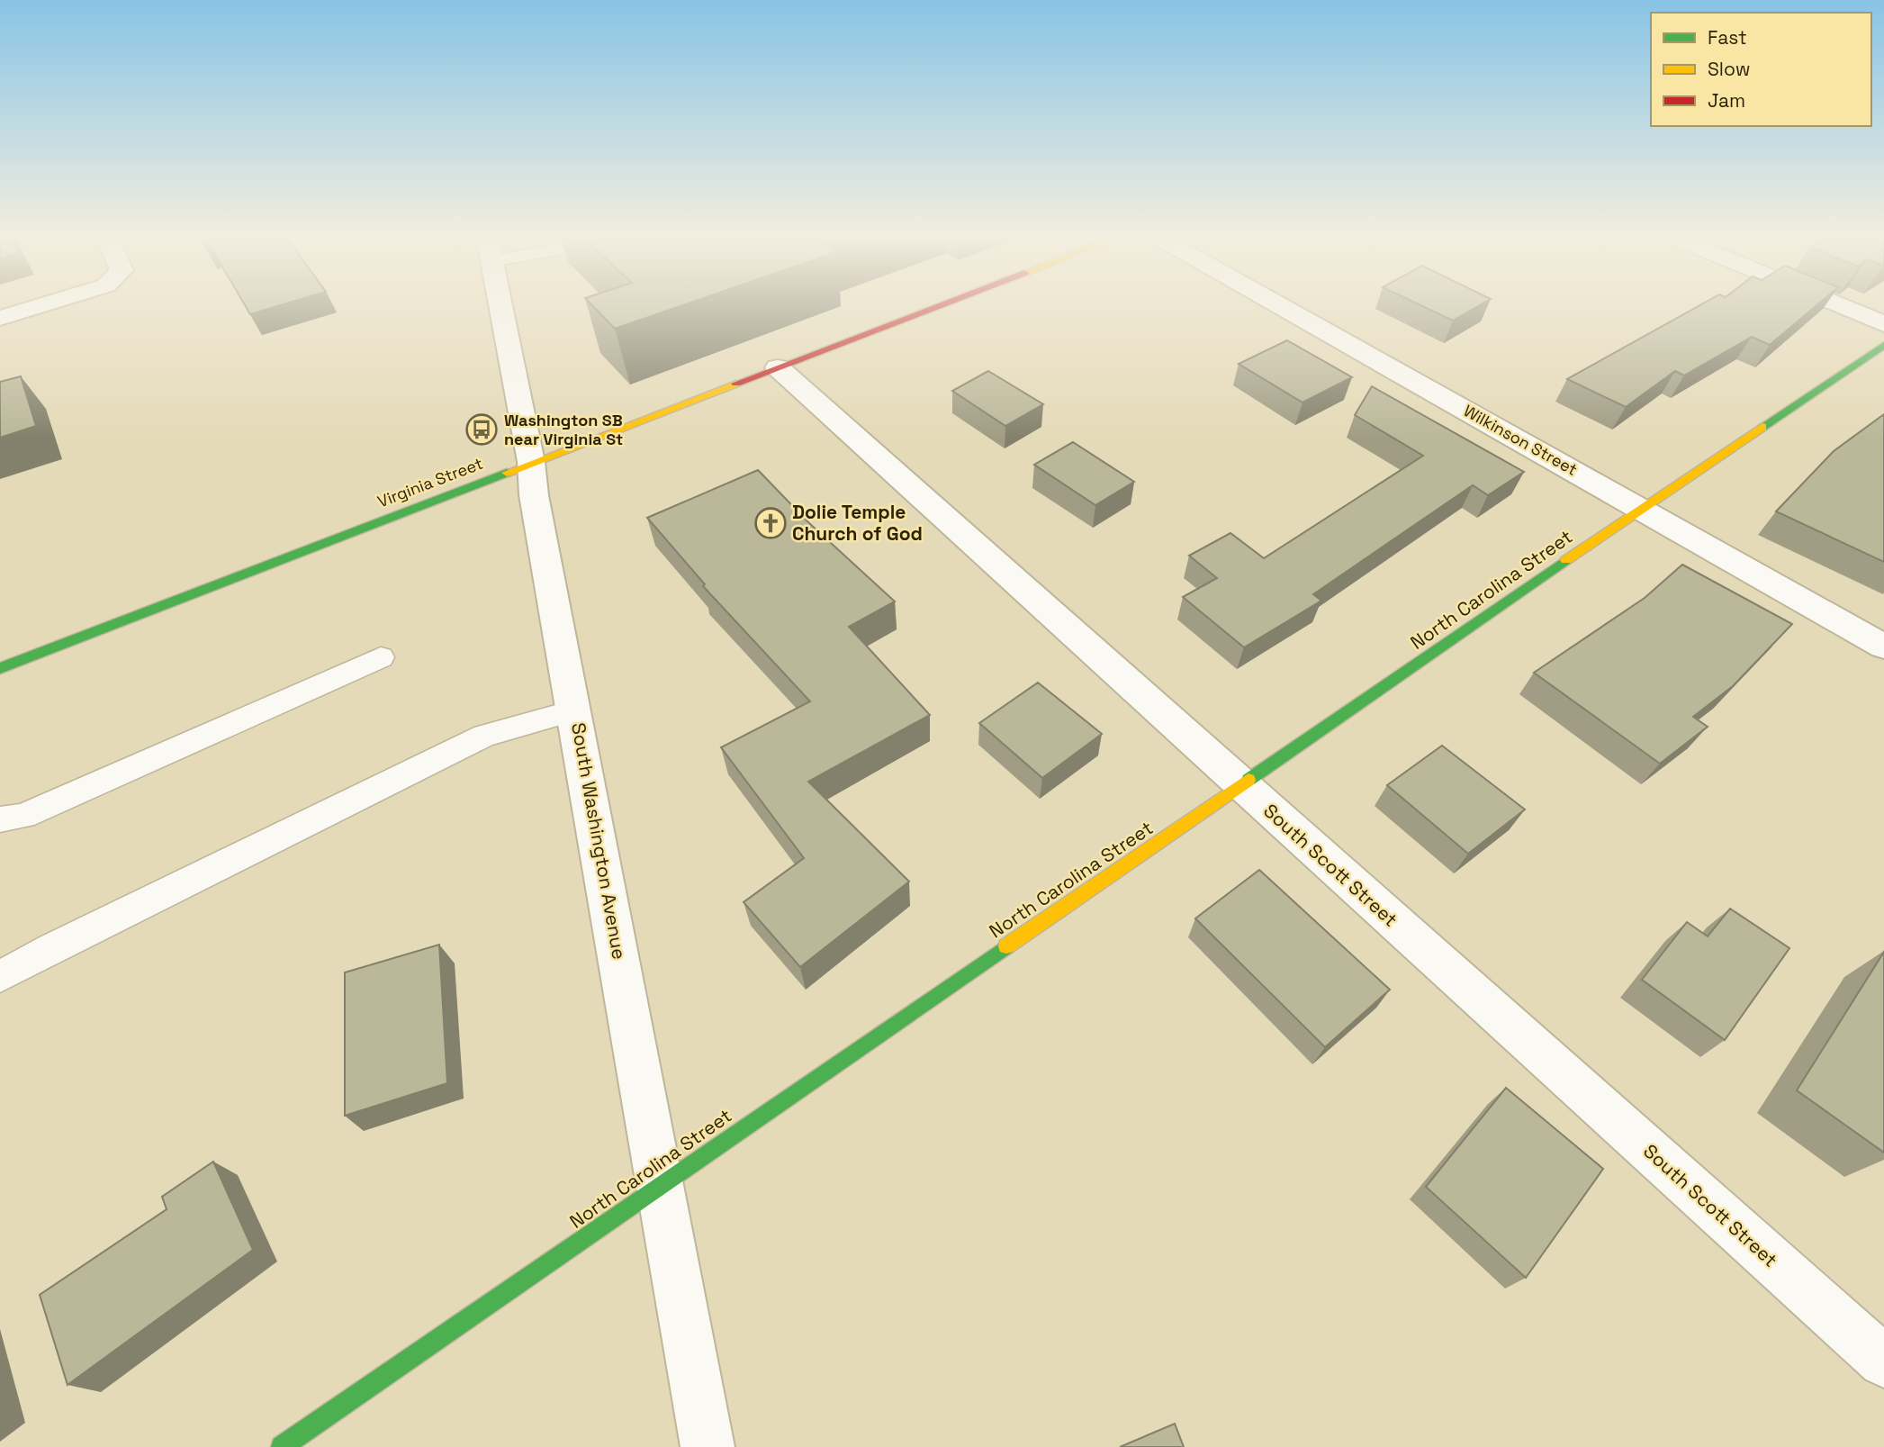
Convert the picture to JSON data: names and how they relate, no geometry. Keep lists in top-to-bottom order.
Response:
{
  "streets": {
    "street": [
      "Wilkinson Street",
      "Virginia Street",
      "North Carolina Street",
      "South Washington Avenue",
      "South Scott Street"
    ]
  },
  "crossings": [
    ["Wilkinson Street", "North Carolina Street"],
    ["Virginia Street", "South Washington Avenue"],
    ["Virginia Street", "South Scott Street"],
    ["North Carolina Street", "South Washington Avenue"],
    ["North Carolina Street", "South Scott Street"]
  ],
  "places": {
    "bus stop": ["Washington SB near Virginia St"],
    "church": ["Dolie Temple Church of God"]
  },
  "legend": ["Fast", "Slow", "Jam"]
}
